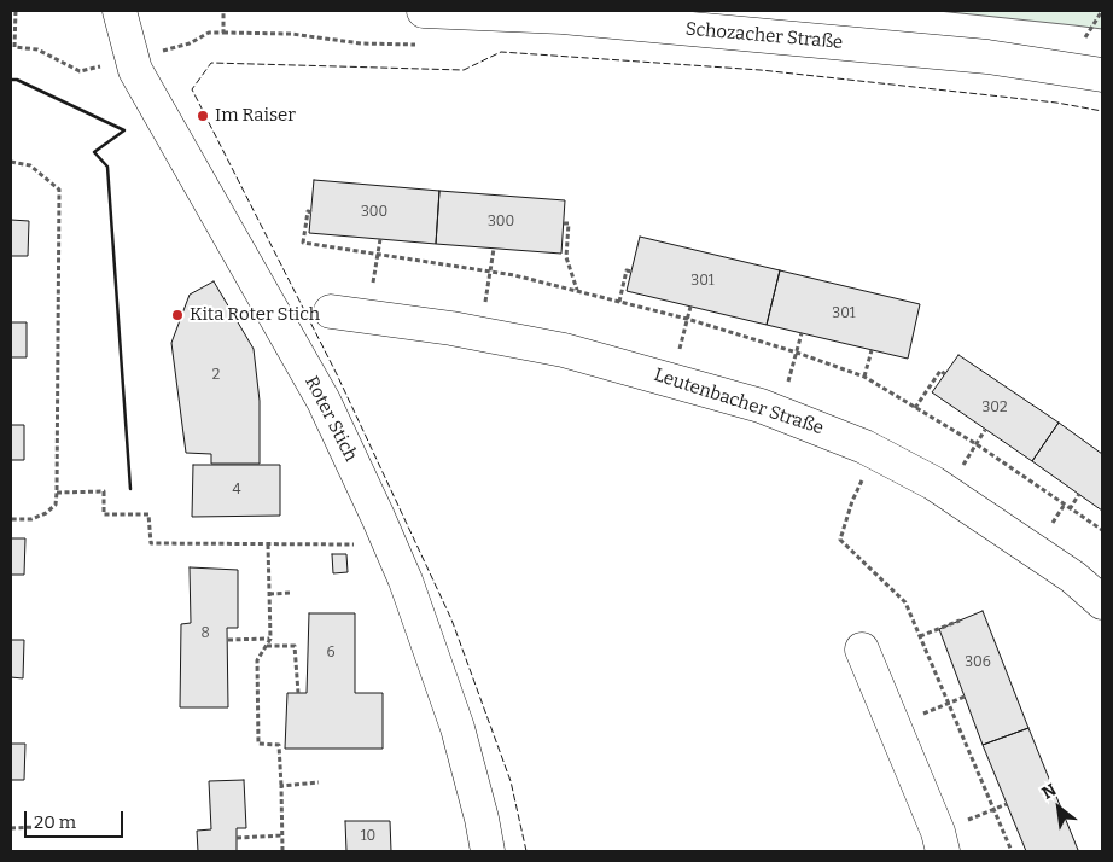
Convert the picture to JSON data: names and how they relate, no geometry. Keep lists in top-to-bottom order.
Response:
{
  "streets": {
    "street": ["Schozacher Straße", "Leutenbacher Straße", "Roter Stich"]
  },
  "places": ["Im Raiser", "Kita Roter Stich"],
  "house_numbers": [
    "300",
    "300",
    "301",
    "301",
    "2",
    "302",
    "4",
    "8",
    "6",
    "306",
    "10"
  ],
  "scale_bar": "20 m",
  "north": "top left"
}
